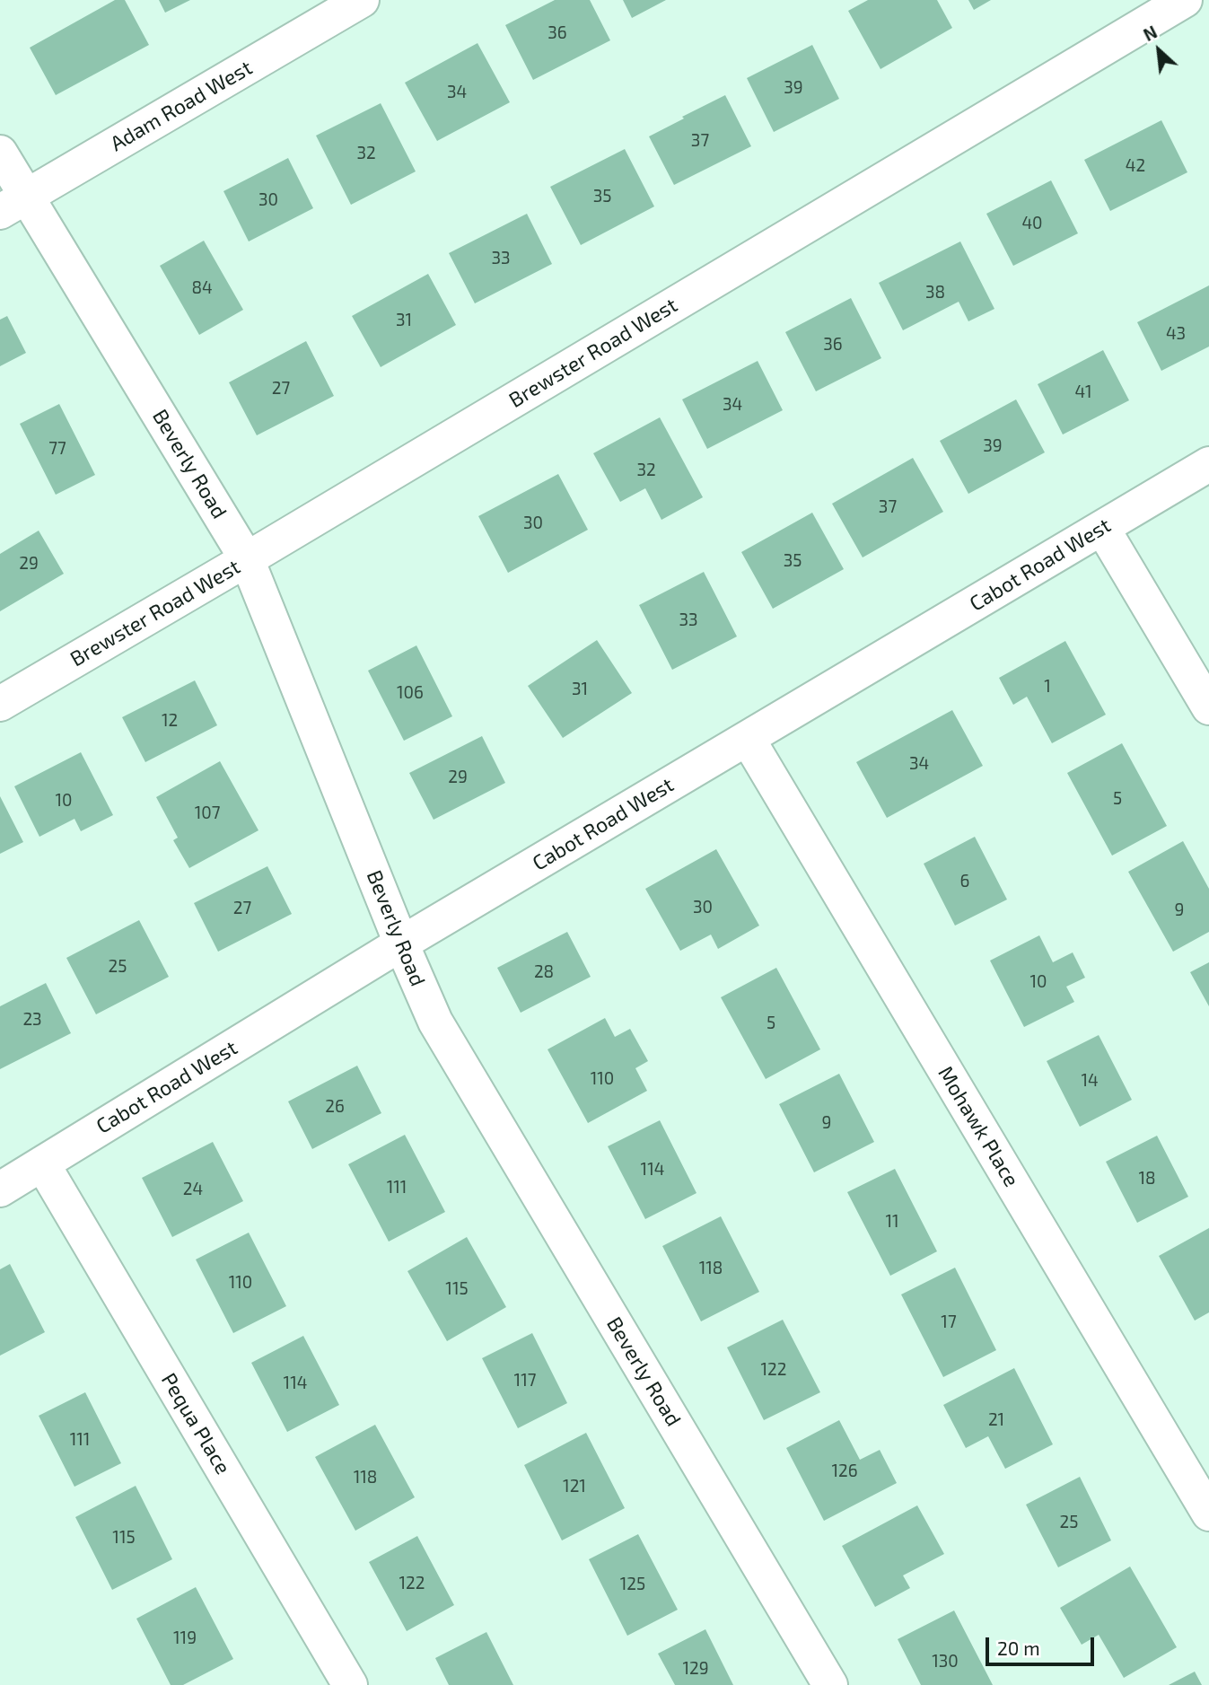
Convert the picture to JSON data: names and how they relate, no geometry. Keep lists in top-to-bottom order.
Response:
{
  "streets": {
    "street": [
      "Adam Road West",
      "Brewster Road West",
      "Beverly Road",
      "Cabot Road West",
      "Mohawk Place",
      "Pequa Place"
    ]
  },
  "crossings": [
    ["Adam Road West", "Beverly Road"],
    ["Brewster Road West", "Beverly Road"],
    ["Beverly Road", "Cabot Road West"],
    ["Cabot Road West", "Mohawk Place"],
    ["Cabot Road West", "Pequa Place"]
  ],
  "house_numbers": [
    "36",
    "39",
    "34",
    "37",
    "32",
    "42",
    "35",
    "30",
    "40",
    "33",
    "84",
    "38",
    "31",
    "43",
    "36",
    "27",
    "41",
    "34",
    "39",
    "77",
    "32",
    "37",
    "30",
    "35",
    "29",
    "33",
    "1",
    "31",
    "106",
    "12",
    "34",
    "29",
    "5",
    "10",
    "107",
    "6",
    "30",
    "27",
    "9",
    "25",
    "28",
    "10",
    "23",
    "5",
    "110",
    "14",
    "26",
    "9",
    "114",
    "18",
    "111",
    "24",
    "11",
    "118",
    "110",
    "115",
    "17",
    "122",
    "117",
    "114",
    "21",
    "111",
    "126",
    "118",
    "121",
    "25",
    "115",
    "122",
    "125",
    "119",
    "130",
    "129"
  ],
  "scale_bar": "20 m",
  "north": "top left"
}
